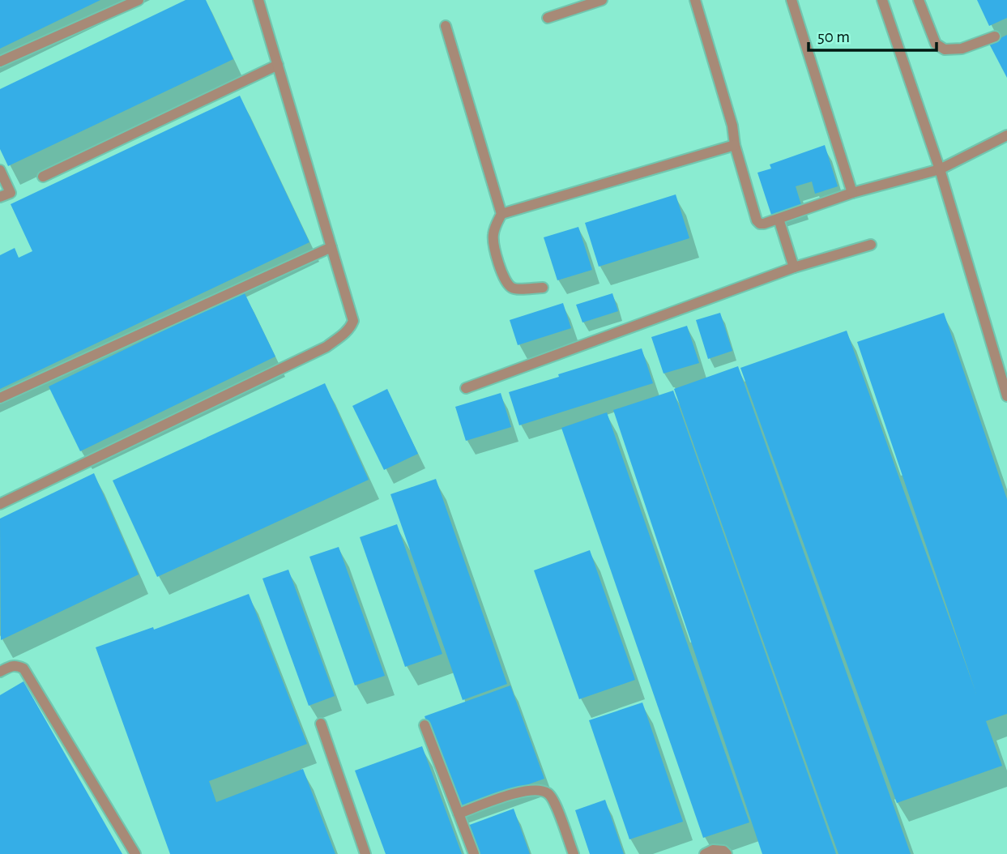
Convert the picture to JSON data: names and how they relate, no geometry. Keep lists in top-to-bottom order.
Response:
{
  "scale_bar": "50 m"
}
